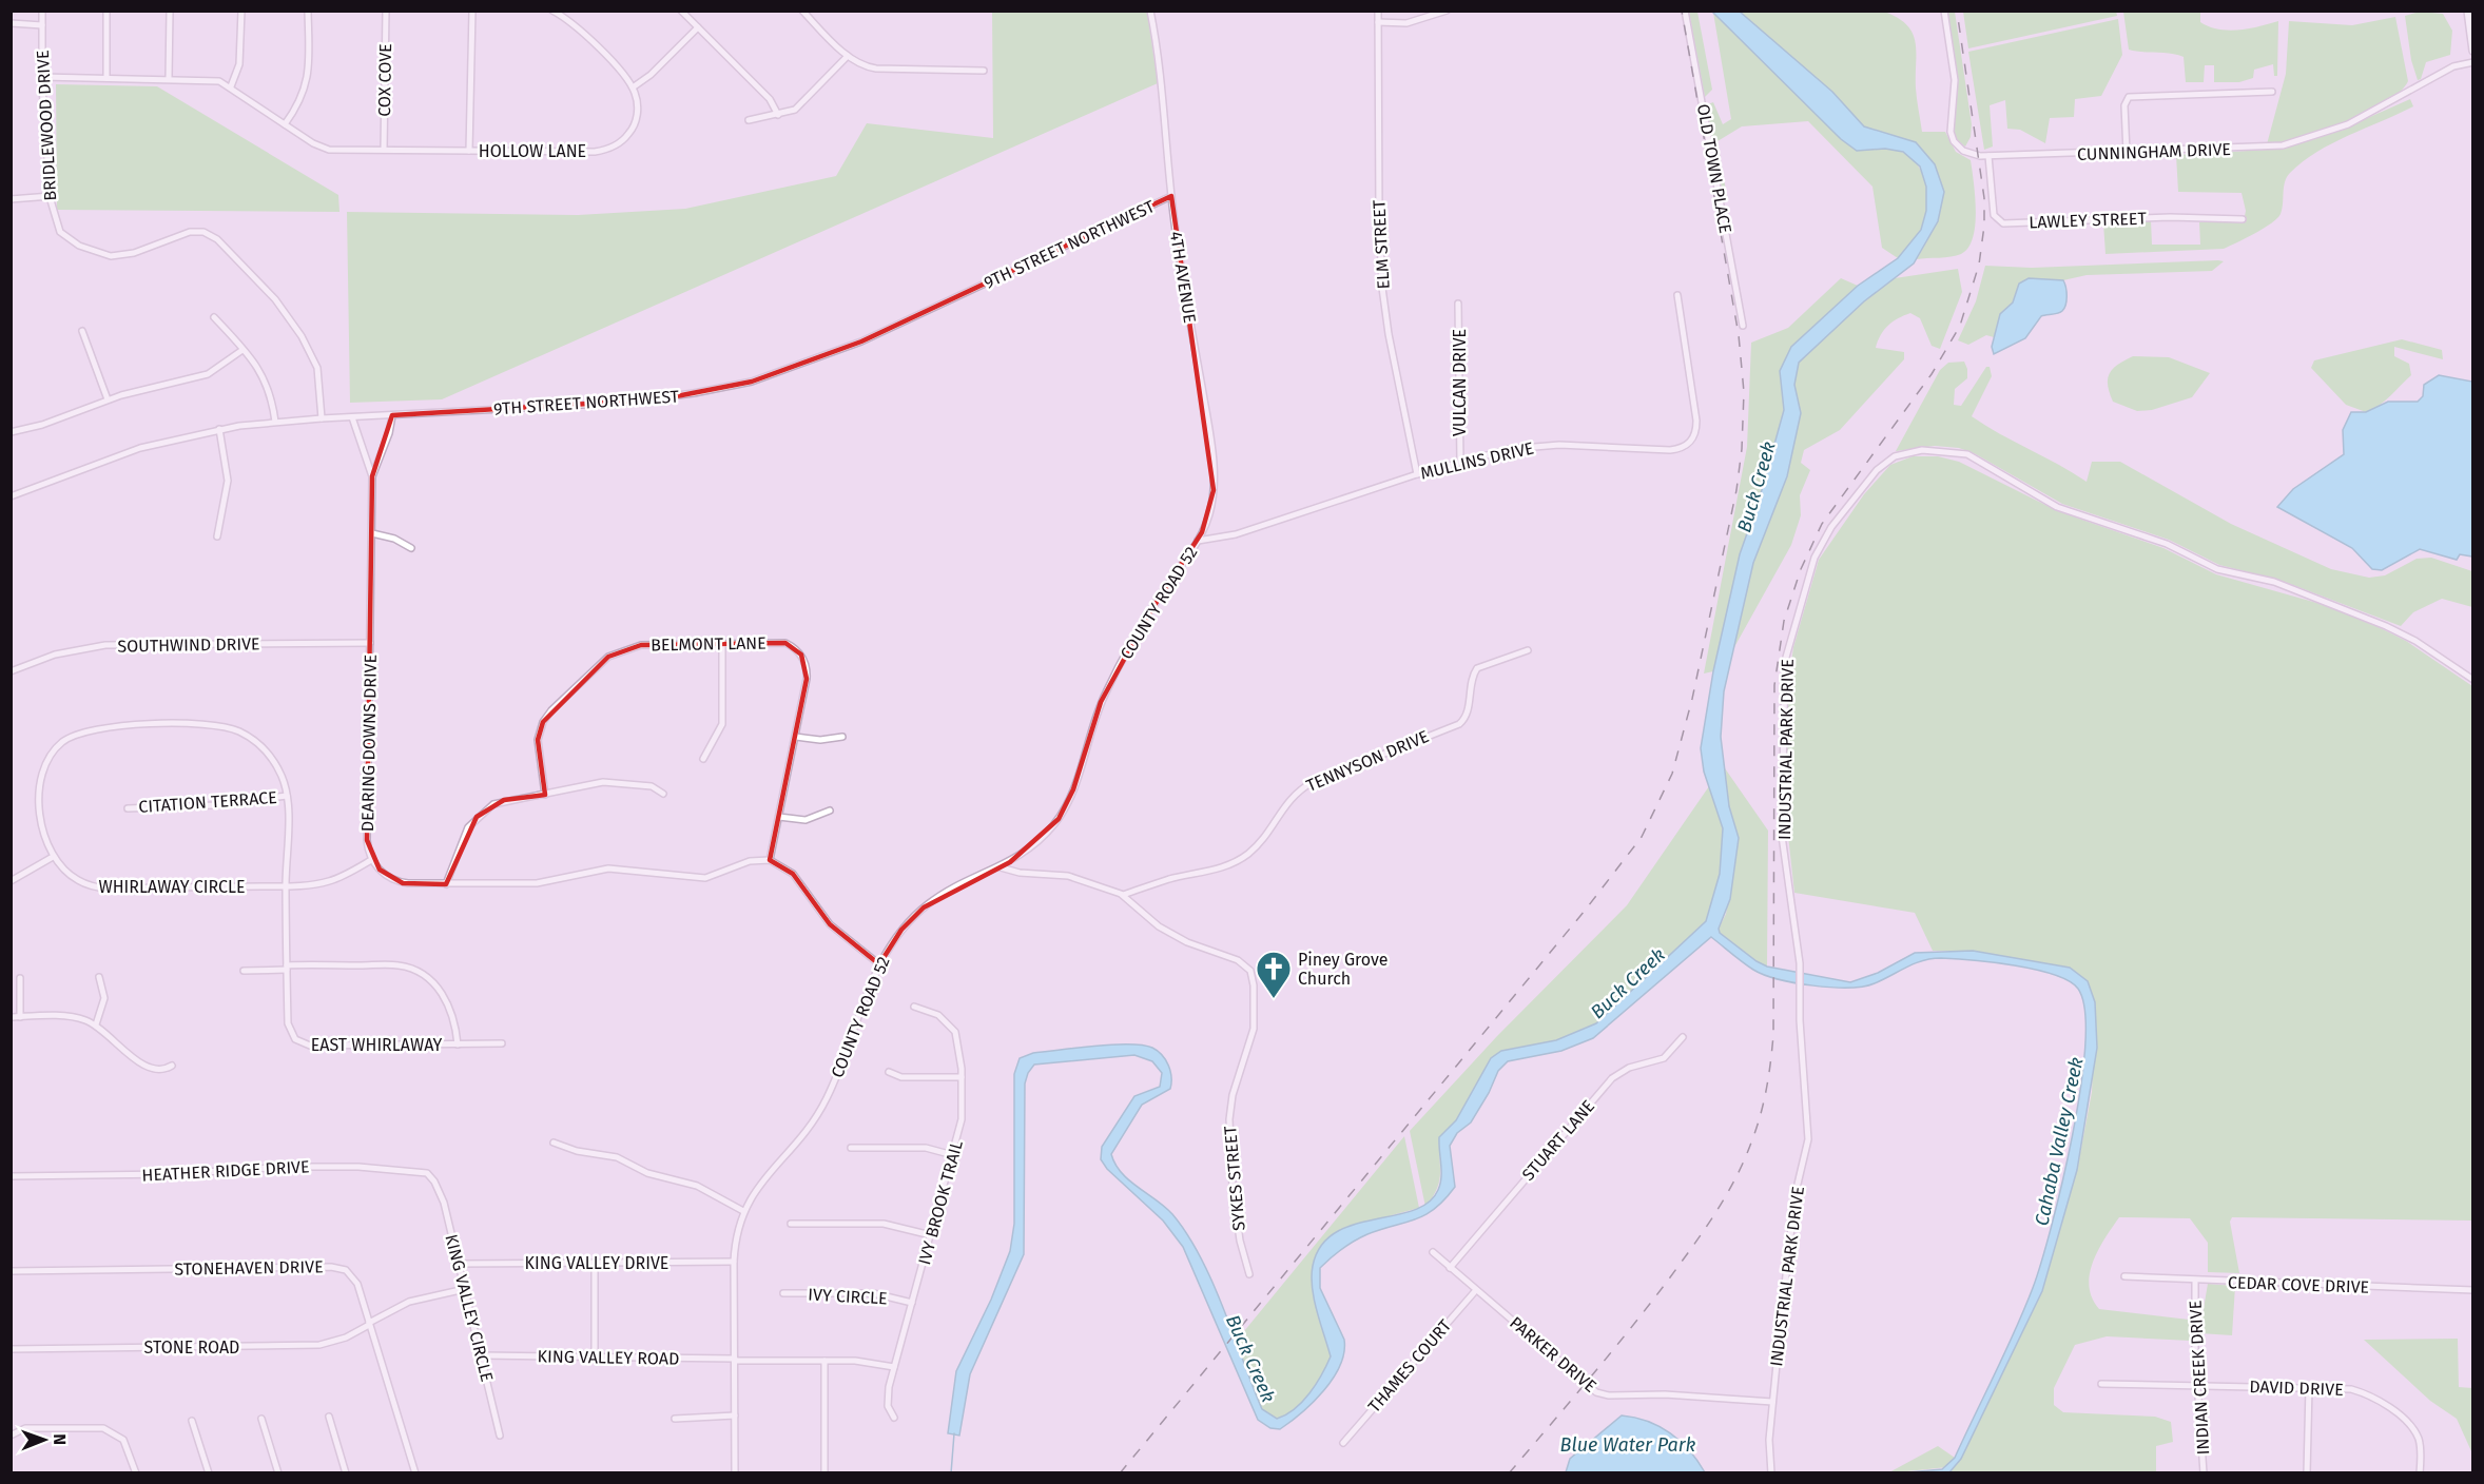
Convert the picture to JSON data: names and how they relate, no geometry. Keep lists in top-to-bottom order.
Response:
{
  "streets": {
    "street": [
      "COX COVE",
      "BRIDLEWOOD DRIVE",
      "HOLLOW LANE",
      "CUNNINGHAM DRIVE",
      "OLD TOWN PLACE",
      "LAWLEY STREET",
      "9TH STREET NORTHWEST",
      "ELM STREET",
      "4TH AVENUE",
      "VULCAN DRIVE",
      "MULLINS DRIVE",
      "COUNTY ROAD 52",
      "BELMONT LANE",
      "SOUTHWIND DRIVE",
      "DEARING DOWNS DRIVE",
      "INDUSTRIAL PARK DRIVE",
      "TENNYSON DRIVE",
      "CITATION TERRACE",
      "WHIRLAWAY CIRCLE",
      "EAST WHIRLAWAY",
      "STUART LANE",
      "HEATHER RIDGE DRIVE",
      "SYKES STREET",
      "IVY BROOK TRAIL",
      "KING VALLEY DRIVE",
      "STONEHAVEN DRIVE",
      "CEDAR COVE DRIVE",
      "IVY CIRCLE",
      "KING VALLEY CIRCLE",
      "STONE ROAD",
      "PARKER DRIVE",
      "KING VALLEY ROAD",
      "THAMES COURT",
      "INDIAN CREEK DRIVE",
      "DAVID DRIVE"
    ]
  },
  "crossings": [
    ["COX COVE", "HOLLOW LANE"],
    ["BRIDLEWOOD DRIVE", "9TH STREET NORTHWEST"],
    ["CUNNINGHAM DRIVE", "LAWLEY STREET"],
    ["9TH STREET NORTHWEST", "4TH AVENUE"],
    ["9TH STREET NORTHWEST", "DEARING DOWNS DRIVE"],
    ["ELM STREET", "MULLINS DRIVE"],
    ["4TH AVENUE", "MULLINS DRIVE"],
    ["4TH AVENUE", "COUNTY ROAD 52"],
    ["VULCAN DRIVE", "MULLINS DRIVE"],
    ["MULLINS DRIVE", "COUNTY ROAD 52"],
    ["COUNTY ROAD 52", "KING VALLEY DRIVE"],
    ["COUNTY ROAD 52", "KING VALLEY ROAD"],
    ["SOUTHWIND DRIVE", "DEARING DOWNS DRIVE"],
    ["DEARING DOWNS DRIVE", "WHIRLAWAY CIRCLE"],
    ["INDUSTRIAL PARK DRIVE", "PARKER DRIVE"],
    ["TENNYSON DRIVE", "SYKES STREET"],
    ["CITATION TERRACE", "WHIRLAWAY CIRCLE"],
    ["WHIRLAWAY CIRCLE", "EAST WHIRLAWAY"],
    ["STUART LANE", "PARKER DRIVE"],
    ["HEATHER RIDGE DRIVE", "KING VALLEY CIRCLE"],
    ["IVY BROOK TRAIL", "IVY CIRCLE"],
    ["IVY BROOK TRAIL", "KING VALLEY ROAD"],
    ["KING VALLEY DRIVE", "KING VALLEY CIRCLE"],
    ["STONEHAVEN DRIVE", "STONE ROAD"],
    ["CEDAR COVE DRIVE", "INDIAN CREEK DRIVE"],
    ["KING VALLEY CIRCLE", "STONE ROAD"],
    ["KING VALLEY CIRCLE", "KING VALLEY ROAD"],
    ["PARKER DRIVE", "THAMES COURT"],
    ["INDIAN CREEK DRIVE", "DAVID DRIVE"]
  ],
  "water": ["Buck Creek", "Cahaba Valley Creek", "Blue Water Park"],
  "places": {
    "church": ["Piney Grove Church"]
  },
  "north": "right"
}
